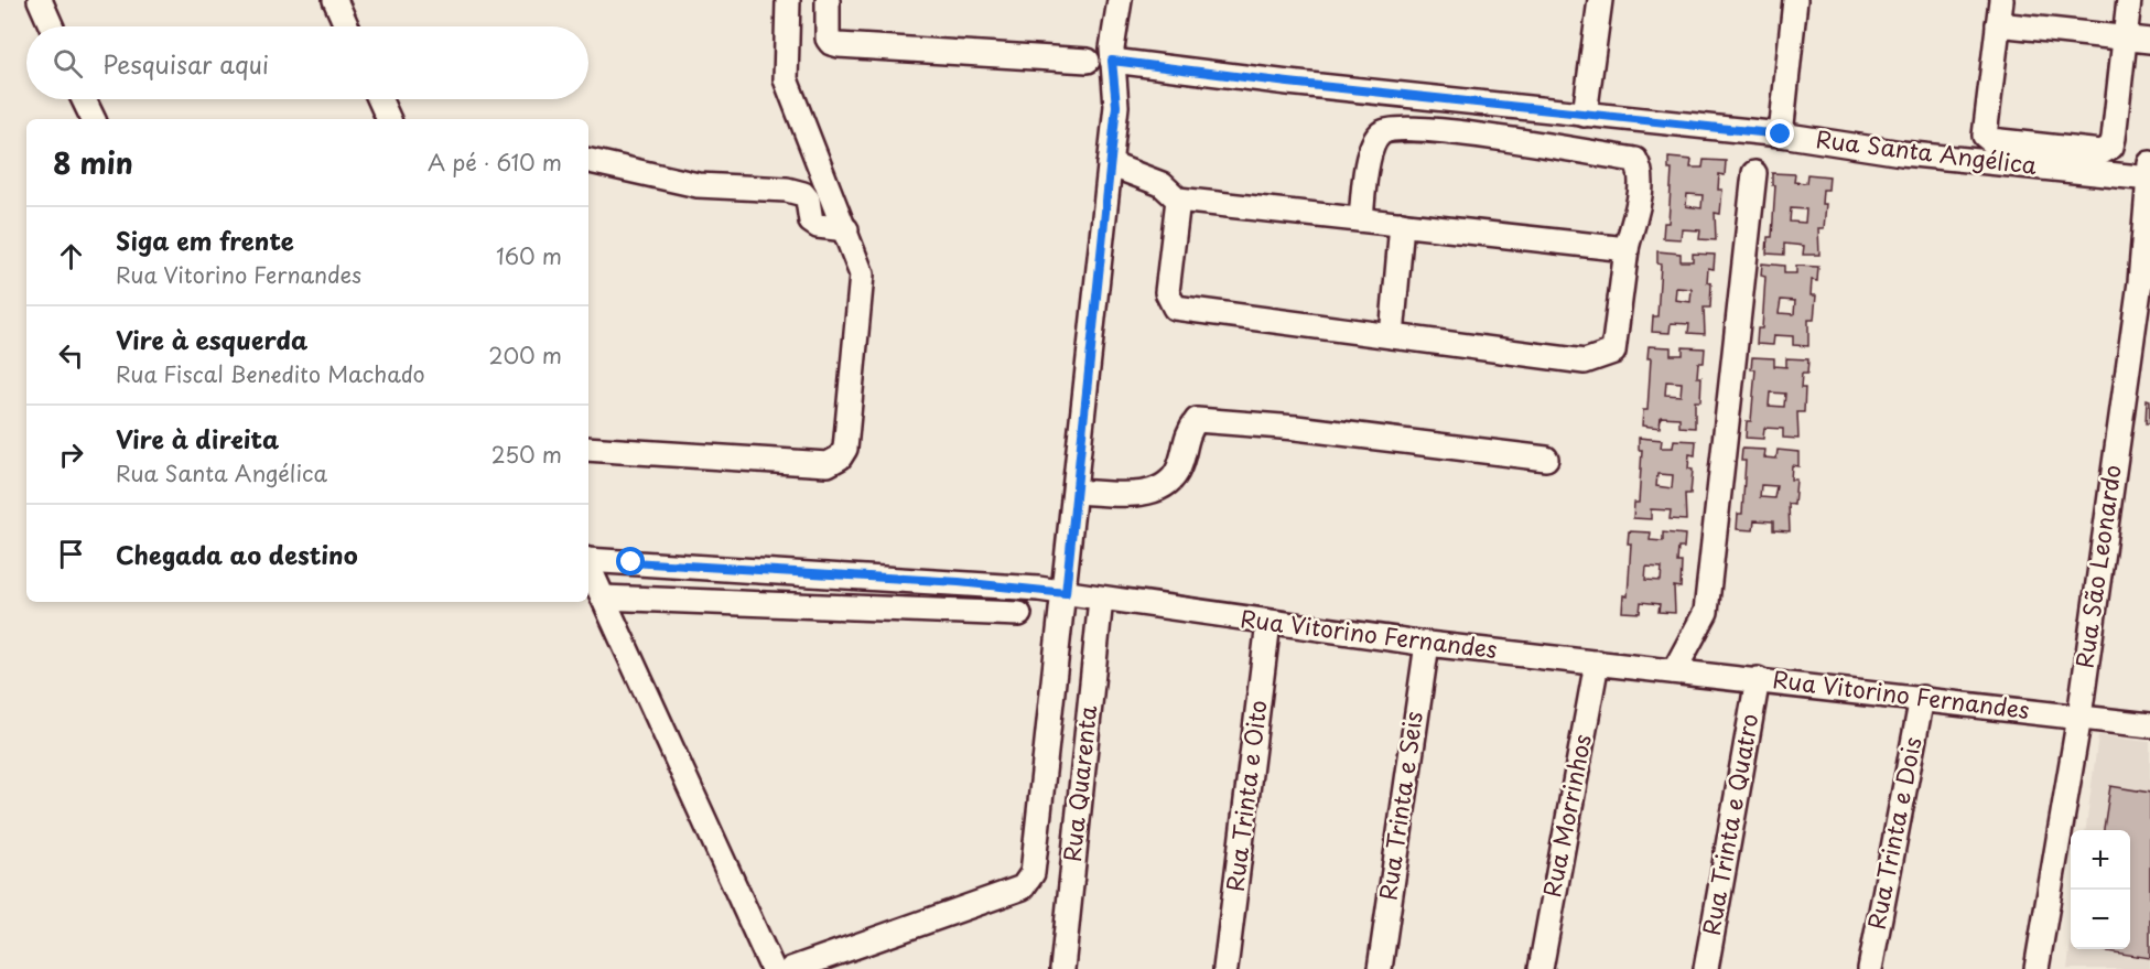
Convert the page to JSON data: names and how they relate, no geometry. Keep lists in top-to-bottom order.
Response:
{
  "streets": {
    "street": [
      "Rua Santa Angélica",
      "Rua São Leonardo",
      "Rua Vitorino Fernandes",
      "Rua Quarenta",
      "Rua Trinta e Oito",
      "Rua Trinta e Seis",
      "Rua Morrinhos",
      "Rua Trinta e Quatro",
      "Rua Trinta e Dois"
    ]
  },
  "crossings": [
    ["Rua Santa Angélica", "Rua São Leonardo"],
    ["Rua São Leonardo", "Rua Vitorino Fernandes"],
    ["Rua Vitorino Fernandes", "Rua Quarenta"],
    ["Rua Vitorino Fernandes", "Rua Trinta e Oito"],
    ["Rua Vitorino Fernandes", "Rua Trinta e Seis"],
    ["Rua Vitorino Fernandes", "Rua Morrinhos"],
    ["Rua Vitorino Fernandes", "Rua Trinta e Quatro"],
    ["Rua Vitorino Fernandes", "Rua Trinta e Dois"]
  ],
  "page": {
    "search": "Pesquisar aqui",
    "heading": ["8 min", "A pé · 610 m"],
    "list": [
      ["Siga em frente", "Rua Vitorino Fernandes", "160 m"],
      ["Vire à esquerda", "Rua Fiscal Benedito Machado", "200 m"],
      ["Vire à direita", "Rua Santa Angélica", "250 m"],
      "Chegada ao destino"
    ],
    "map_buttons": ["+", "−"]
  }
}
